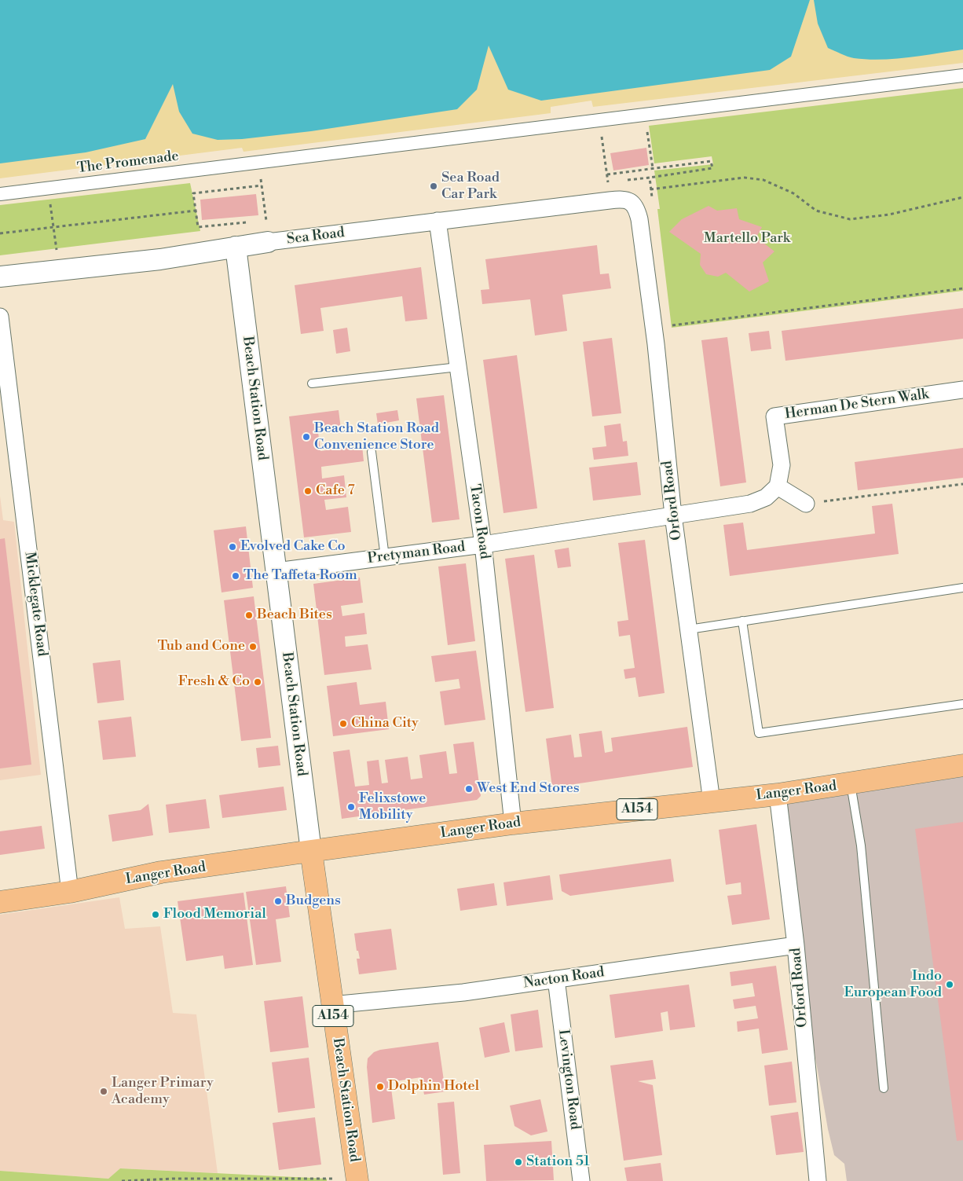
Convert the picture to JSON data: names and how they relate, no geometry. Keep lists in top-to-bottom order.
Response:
{
  "streets": {
    "main road": ["Beach Station Road", "Langer Road", "A154"],
    "street": [
      "The Promenade",
      "Sea Road",
      "Herman De Stern Walk",
      "Orford Road",
      "Tacon Road",
      "Pretyman Road",
      "Micklegate Road",
      "Nacton Road",
      "Levington Road"
    ]
  },
  "crossings": [
    ["Sea Road", "Beach Station Road"],
    ["Sea Road", "Orford Road"],
    ["Sea Road", "Tacon Road"],
    ["Beach Station Road", "Pretyman Road"],
    ["Beach Station Road", "Langer Road"],
    ["Beach Station Road", "Nacton Road"],
    ["Orford Road", "Pretyman Road"],
    ["Orford Road", "Langer Road"],
    ["Orford Road", "Nacton Road"],
    ["Tacon Road", "Pretyman Road"],
    ["Tacon Road", "Langer Road"],
    ["Micklegate Road", "Langer Road"],
    ["Nacton Road", "Levington Road"]
  ],
  "parks": ["Martello Park"],
  "places": [
    "Sea Road Car Park",
    "Beach Station Road Convenience Store",
    "Cafe 7",
    "Evolved Cake Co",
    "The Taffeta Room",
    "Beach Bites",
    "Tub and Cone",
    "Fresh & Co",
    "China City",
    "West End Stores",
    "Felixstowe Mobility",
    "Budgens",
    "Flood Memorial",
    "Indo European Food",
    "Dolphin Hotel",
    "Langer Primary Academy",
    "Station 51"
  ]
}
